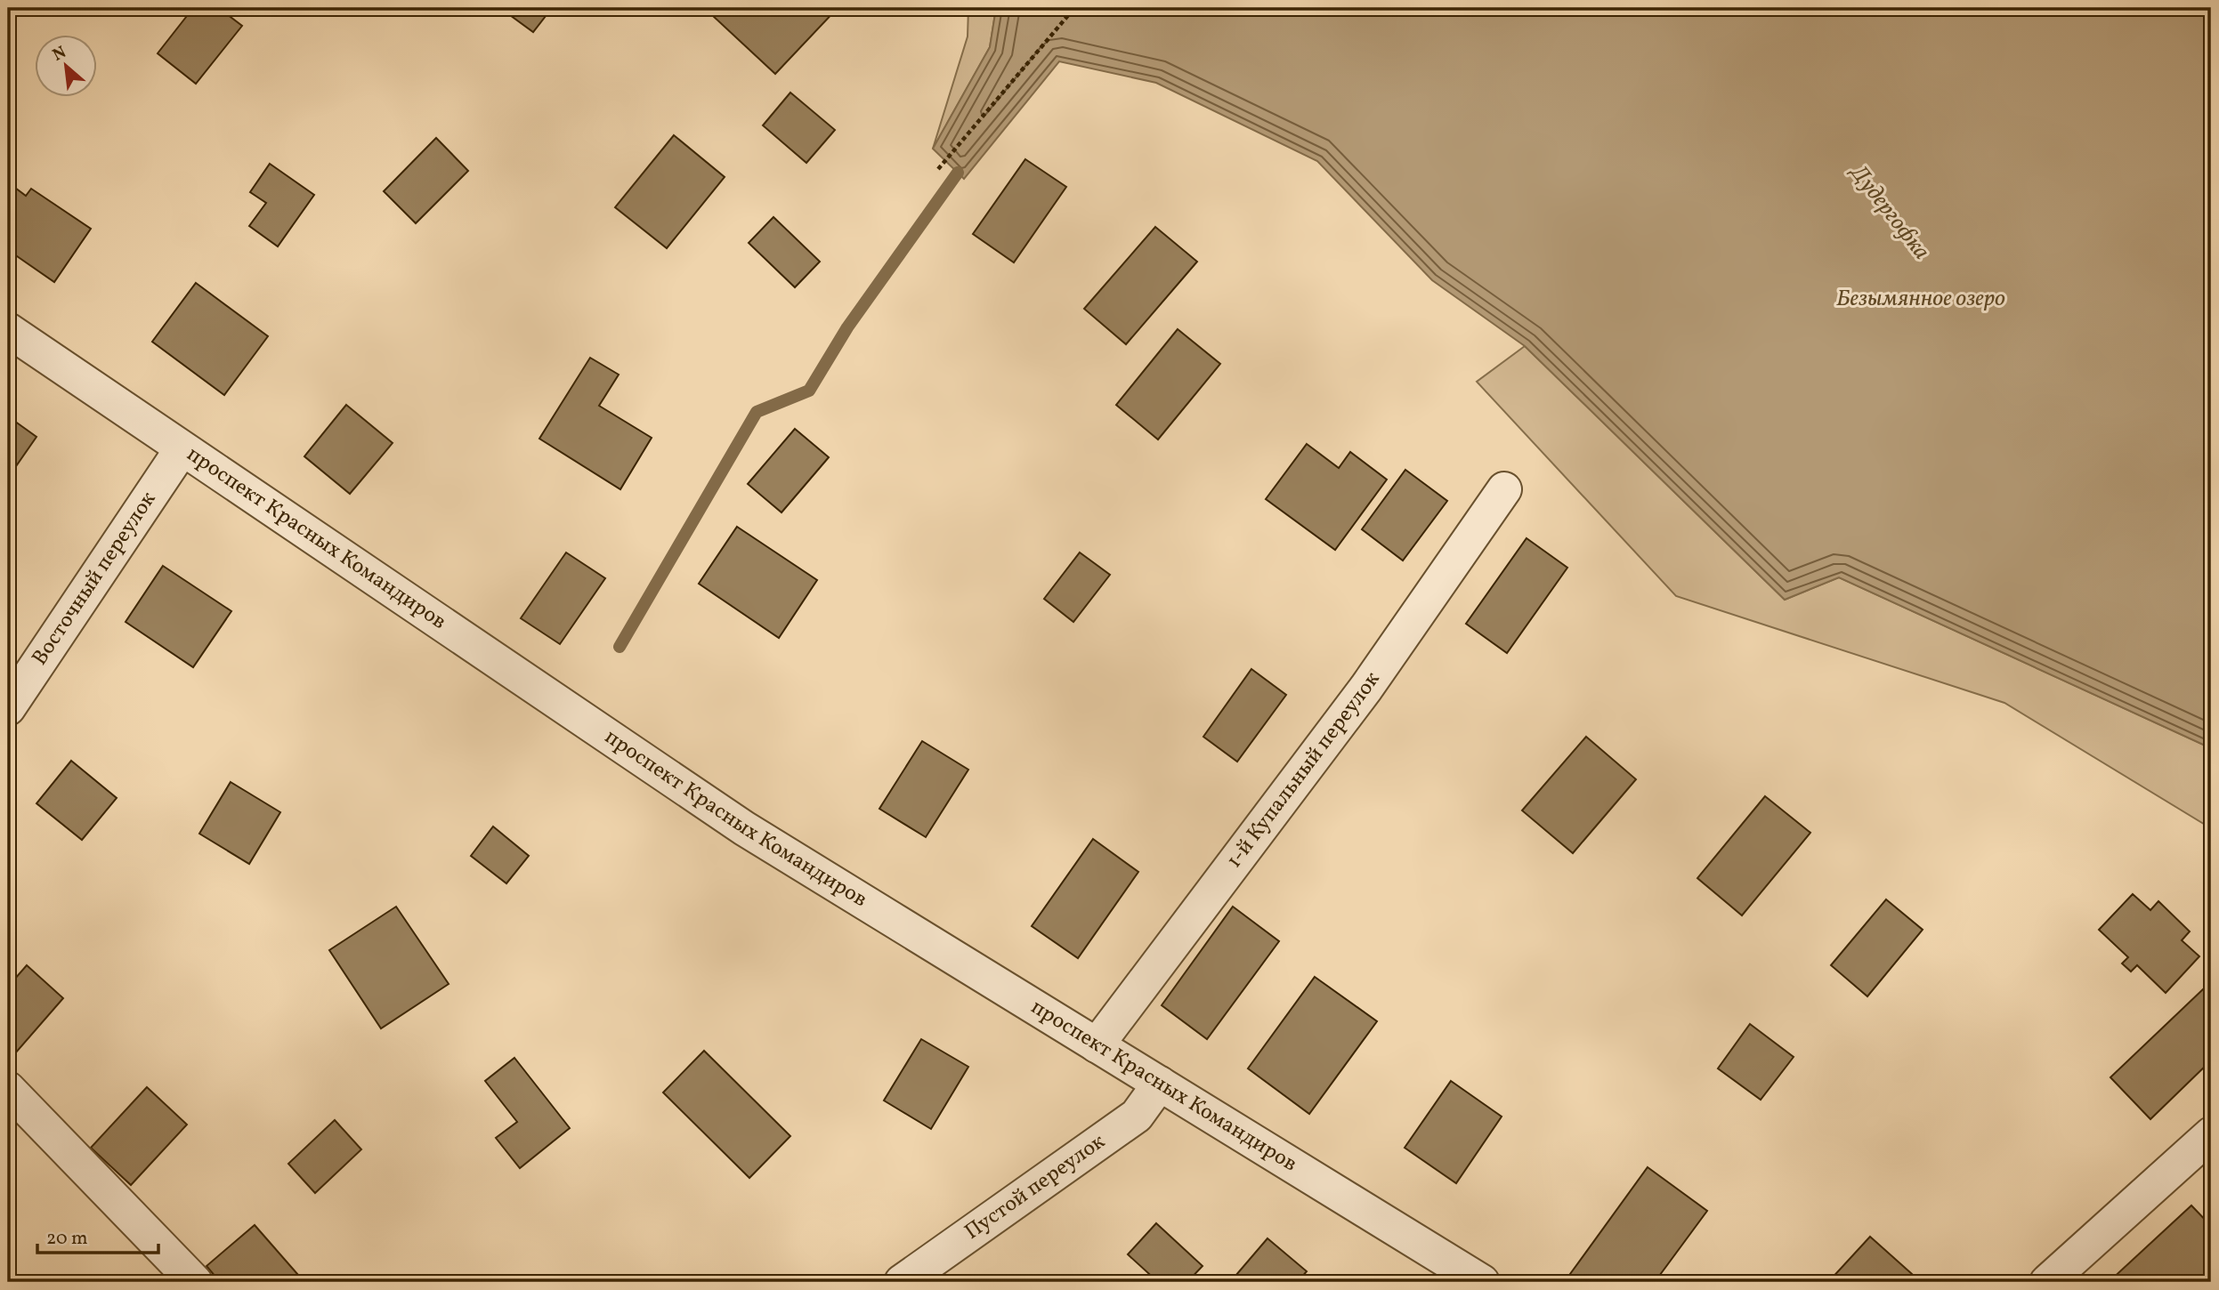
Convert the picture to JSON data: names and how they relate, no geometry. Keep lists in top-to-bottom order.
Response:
{
  "streets": {
    "street": [
      "проспект Красных Командиров",
      "Восточный переулок",
      "1-й Купальный переулок",
      "Пустой переулок"
    ]
  },
  "crossings": [
    ["проспект Красных Командиров", "Восточный переулок"],
    ["проспект Красных Командиров", "1-й Купальный переулок"],
    ["проспект Красных Командиров", "Пустой переулок"]
  ],
  "water": ["Дудергофка", "Безымянное озеро"],
  "scale_bar": "20 m",
  "north": "top left"
}
